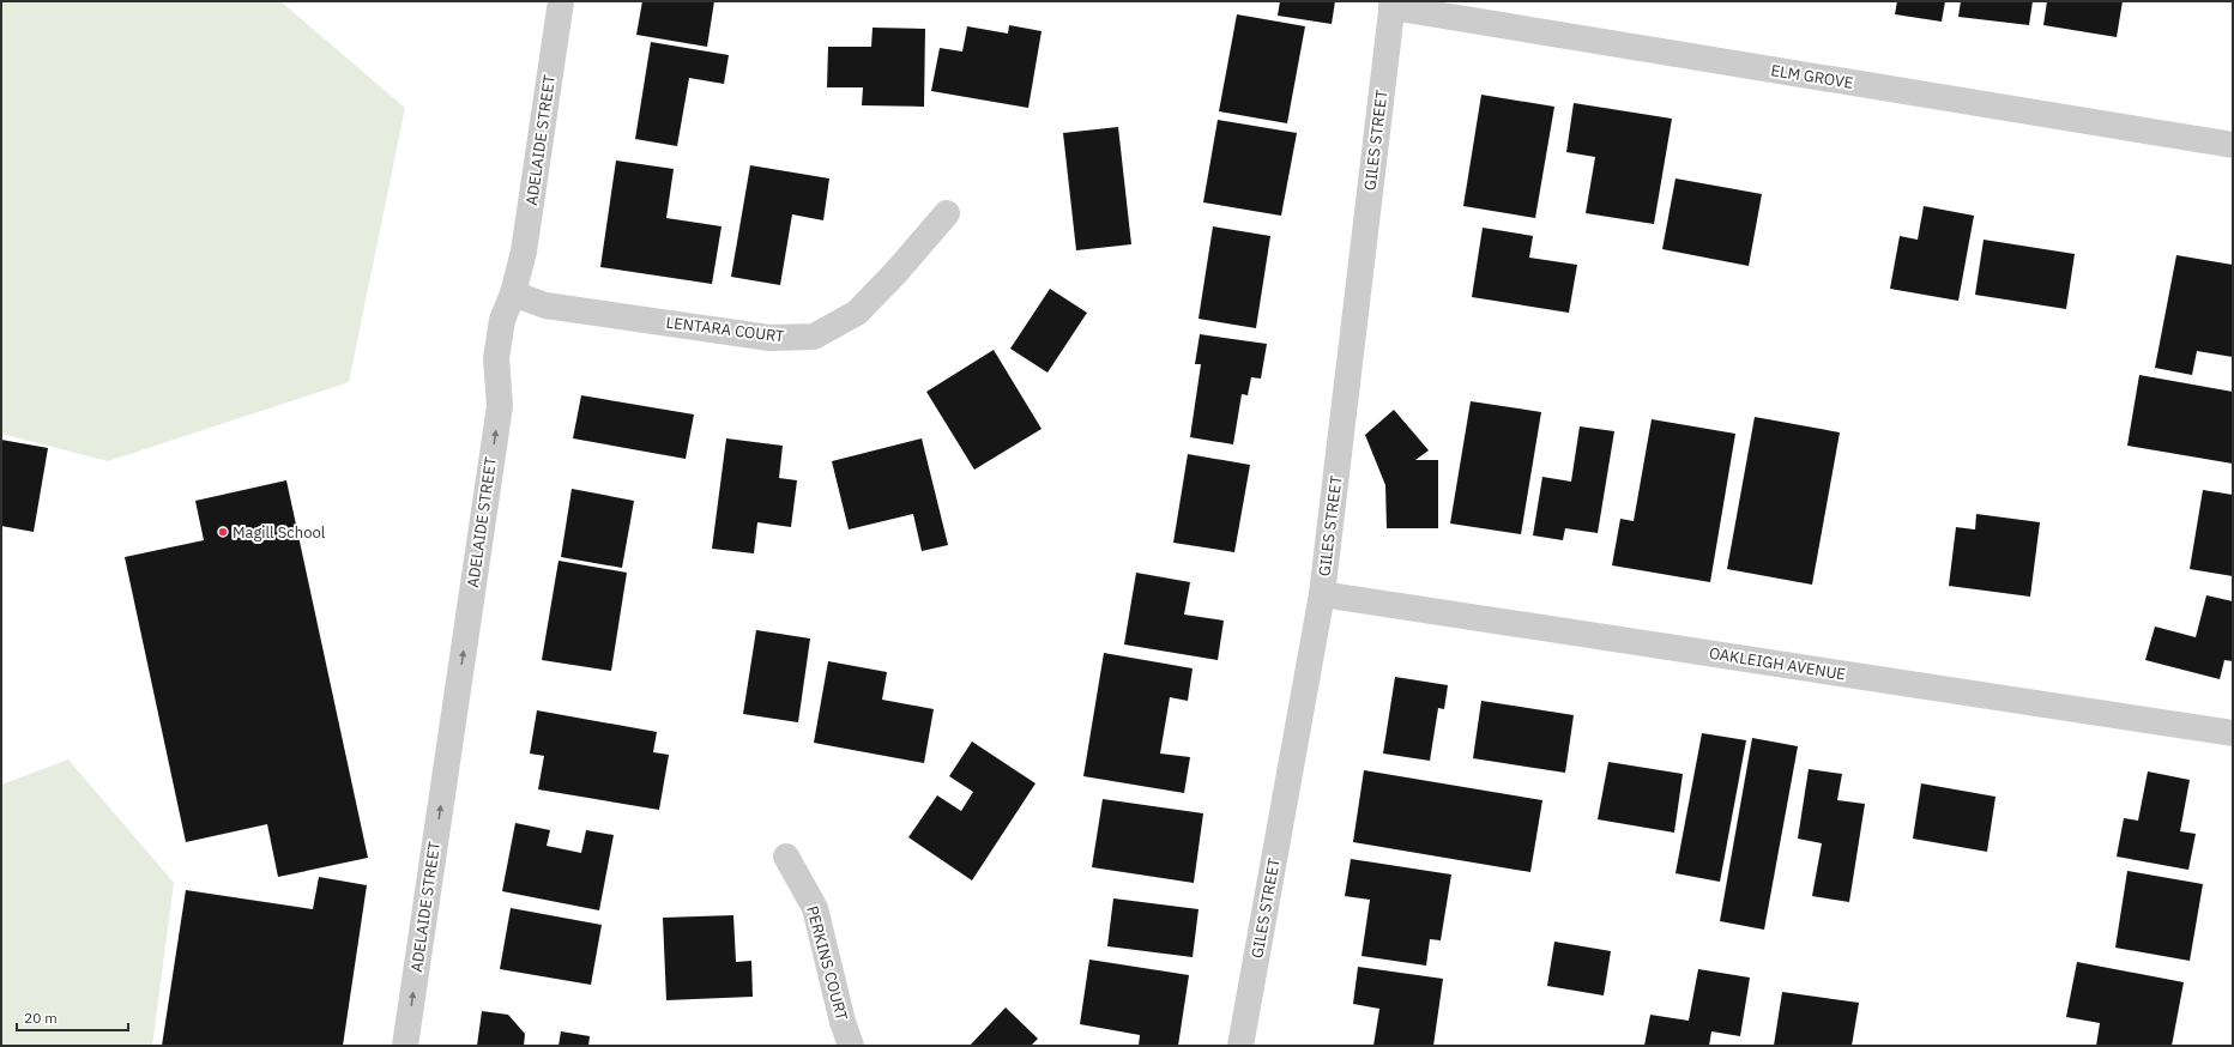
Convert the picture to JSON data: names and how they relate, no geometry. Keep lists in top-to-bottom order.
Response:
{
  "streets": {
    "street": [
      "ELM GROVE",
      "ADELAIDE STREET",
      "GILES STREET",
      "LENTARA COURT",
      "OAKLEIGH AVENUE",
      "PERKINS COURT"
    ]
  },
  "crossings": [
    ["ELM GROVE", "GILES STREET"],
    ["ADELAIDE STREET", "LENTARA COURT"],
    ["GILES STREET", "OAKLEIGH AVENUE"]
  ],
  "one_way": ["ADELAIDE STREET"],
  "places": ["Magill School"],
  "scale_bar": "20 m"
}
